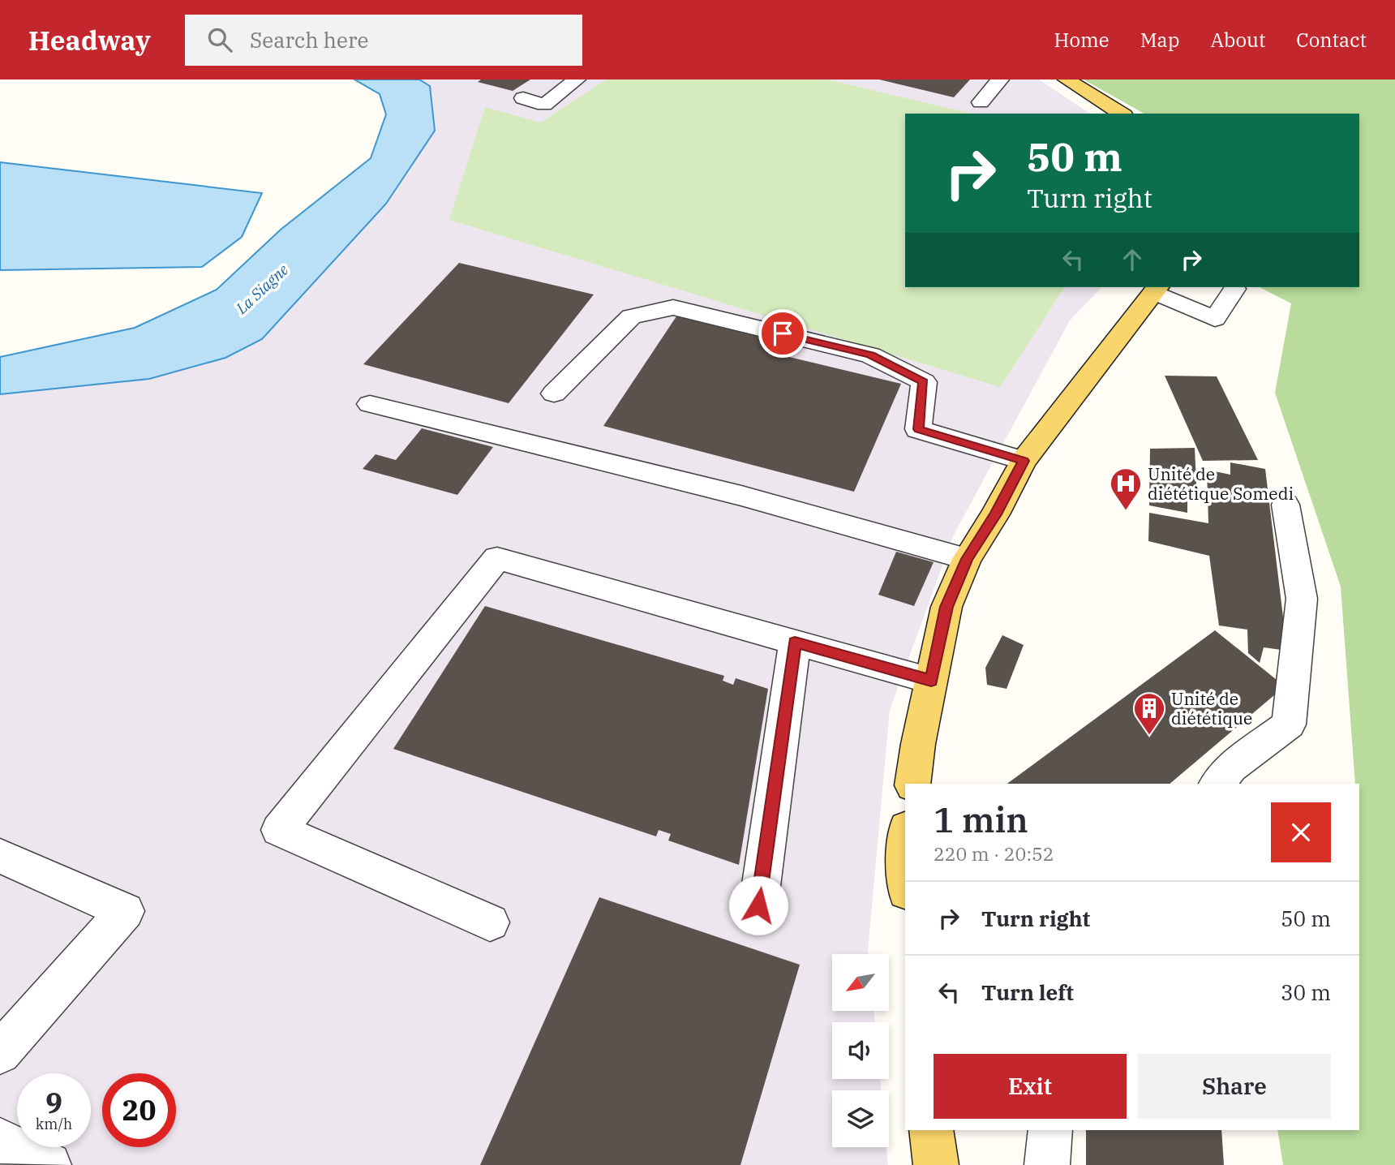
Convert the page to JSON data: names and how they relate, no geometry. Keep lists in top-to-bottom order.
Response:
{
  "water": ["La Siagne"],
  "places": {
    "hospital": ["Unité de diététique Somedi"],
    "building": ["Unité de diététique"]
  },
  "north": "bottom left",
  "page": {
    "header": "Headway",
    "search": "Search here",
    "nav": [
      "Home",
      "Map",
      "About",
      "Contact"
    ],
    "turn": ["50 m", "Turn right"],
    "heading": ["1 min", "220 m · 20:52"],
    "list": [
      {
        "name": "Turn right",
        "value": "50 m"
      },
      {
        "name": "Turn left",
        "value": "30 m"
      }
    ],
    "buttons": ["Exit", "Share"],
    "speed": "9 km/h",
    "limit": "20"
  }
}
